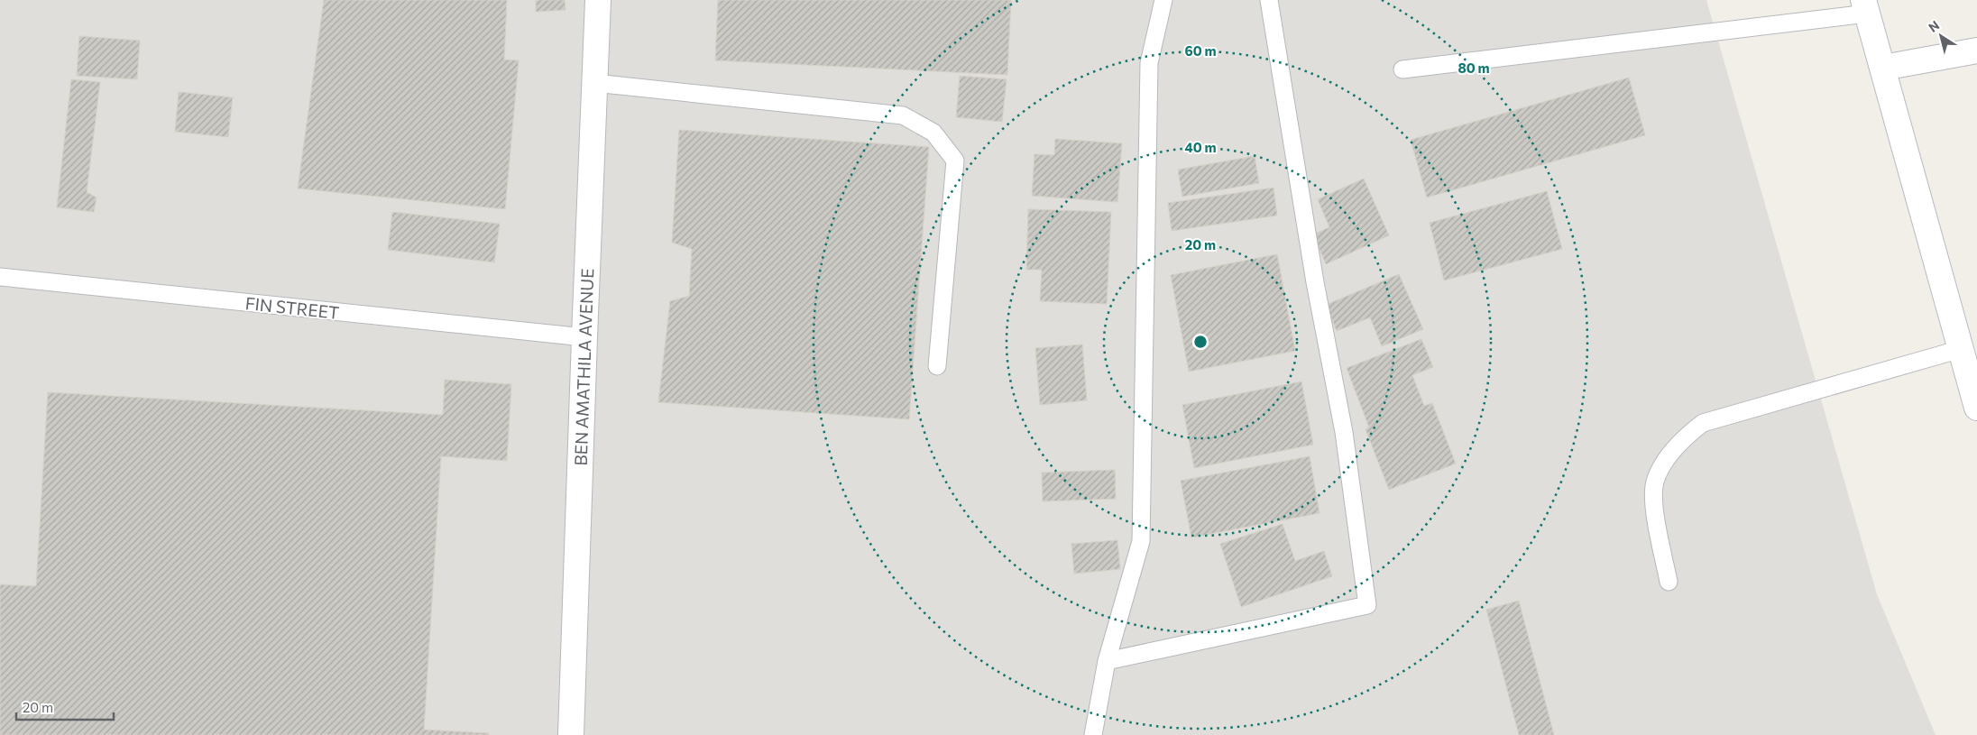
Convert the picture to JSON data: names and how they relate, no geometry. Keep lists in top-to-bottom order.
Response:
{
  "streets": {
    "street": ["BEN AMATHILA AVENUE"],
    "lane": ["FIN STREET"]
  },
  "crossings": [
    ["FIN STREET", "BEN AMATHILA AVENUE"]
  ],
  "scale_bar": "20 m",
  "north": "top left",
  "rings": [
    "60 m",
    "80 m",
    "40 m",
    "20 m"
  ]
}
